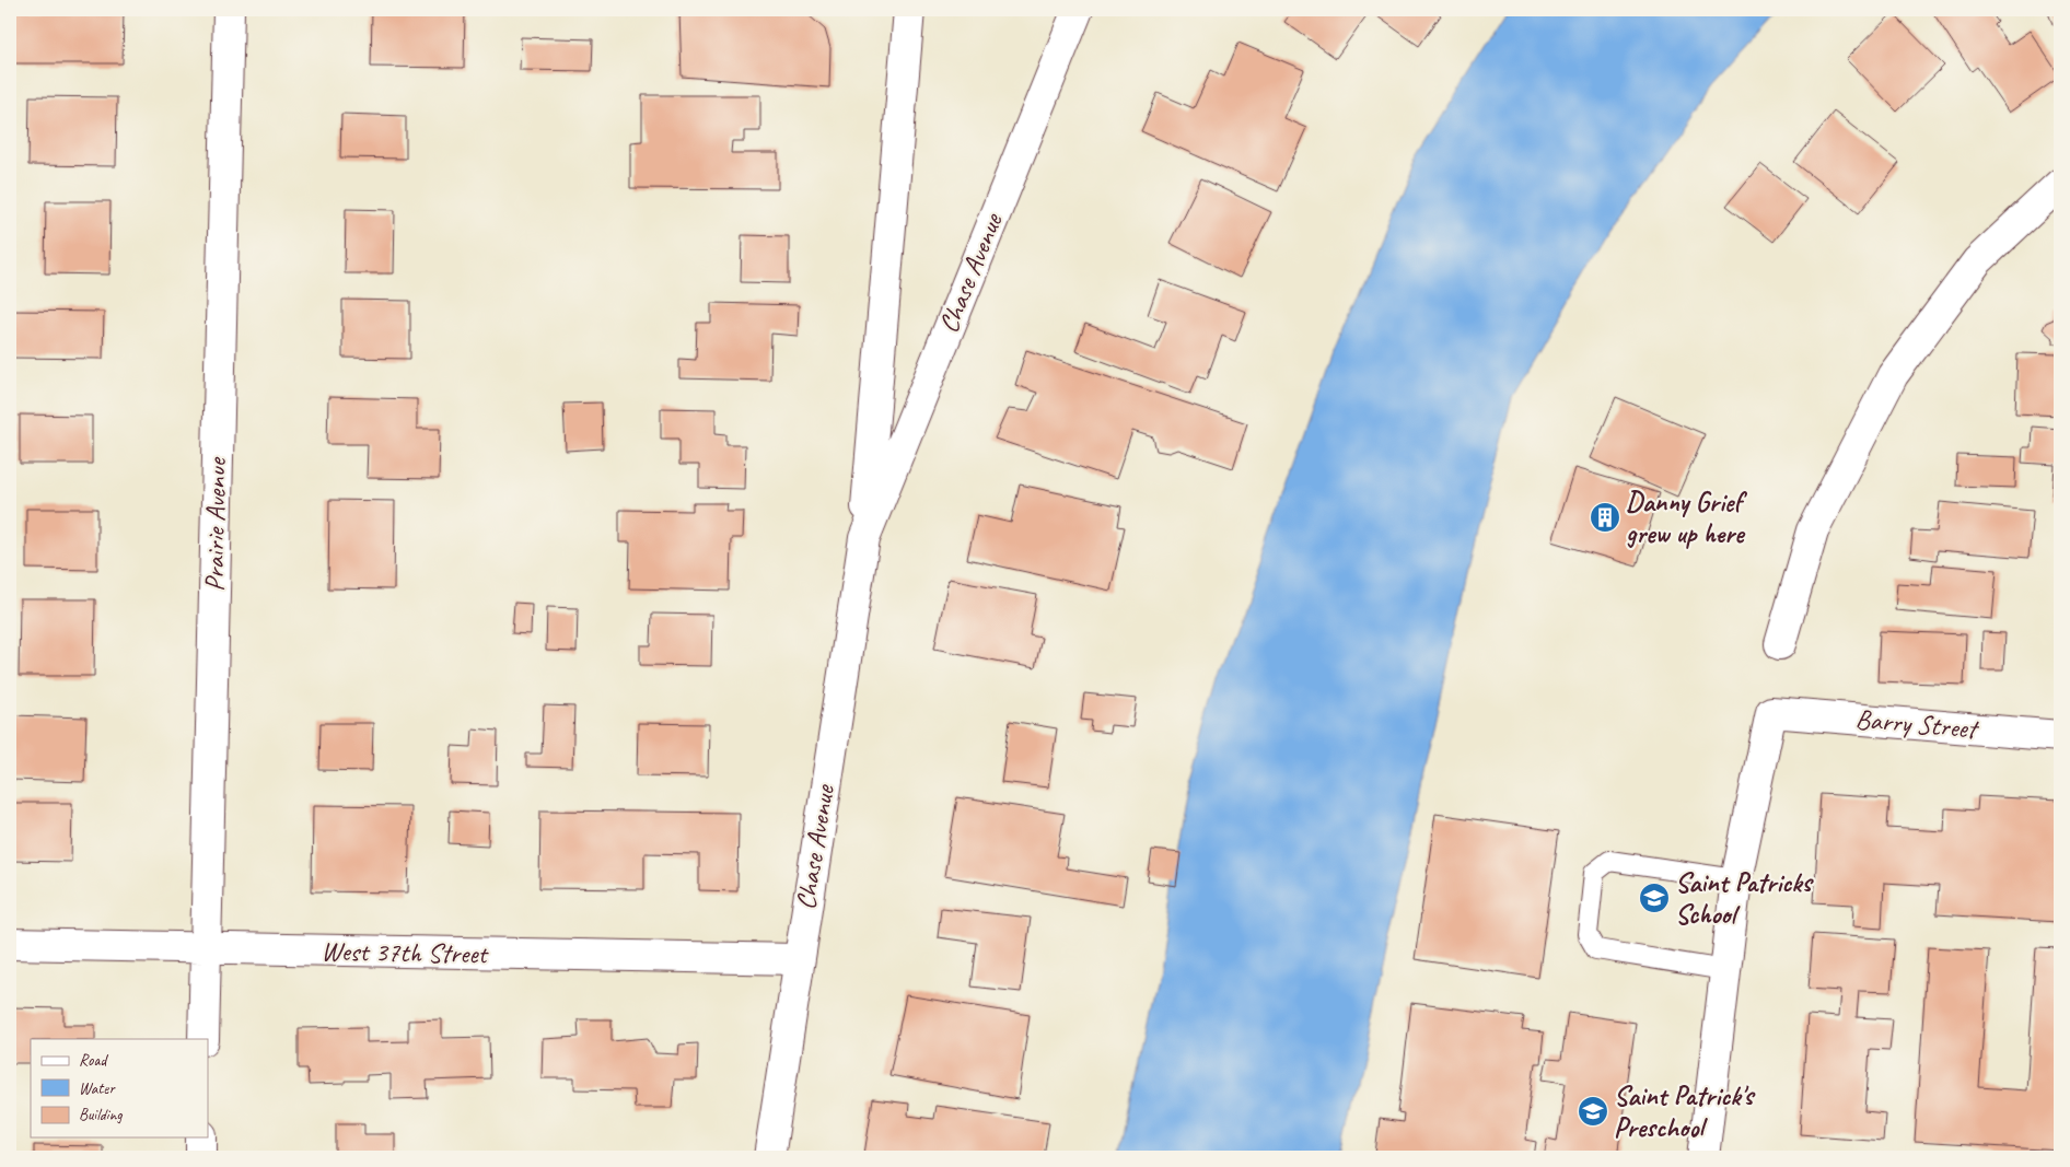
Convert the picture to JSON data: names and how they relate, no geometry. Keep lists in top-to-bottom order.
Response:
{
  "streets": {
    "street": [
      "Chase Avenue",
      "Prairie Avenue",
      "Barry Street",
      "West 37th Street"
    ]
  },
  "crossings": [
    ["Chase Avenue", "West 37th Street"],
    ["Prairie Avenue", "West 37th Street"]
  ],
  "places": {
    "building": ["Danny Grief grew up here"],
    "school or university": ["Saint Patricks School", "Saint Patrick's Preschool"]
  },
  "legend": ["Road", "Water", "Building"]
}
